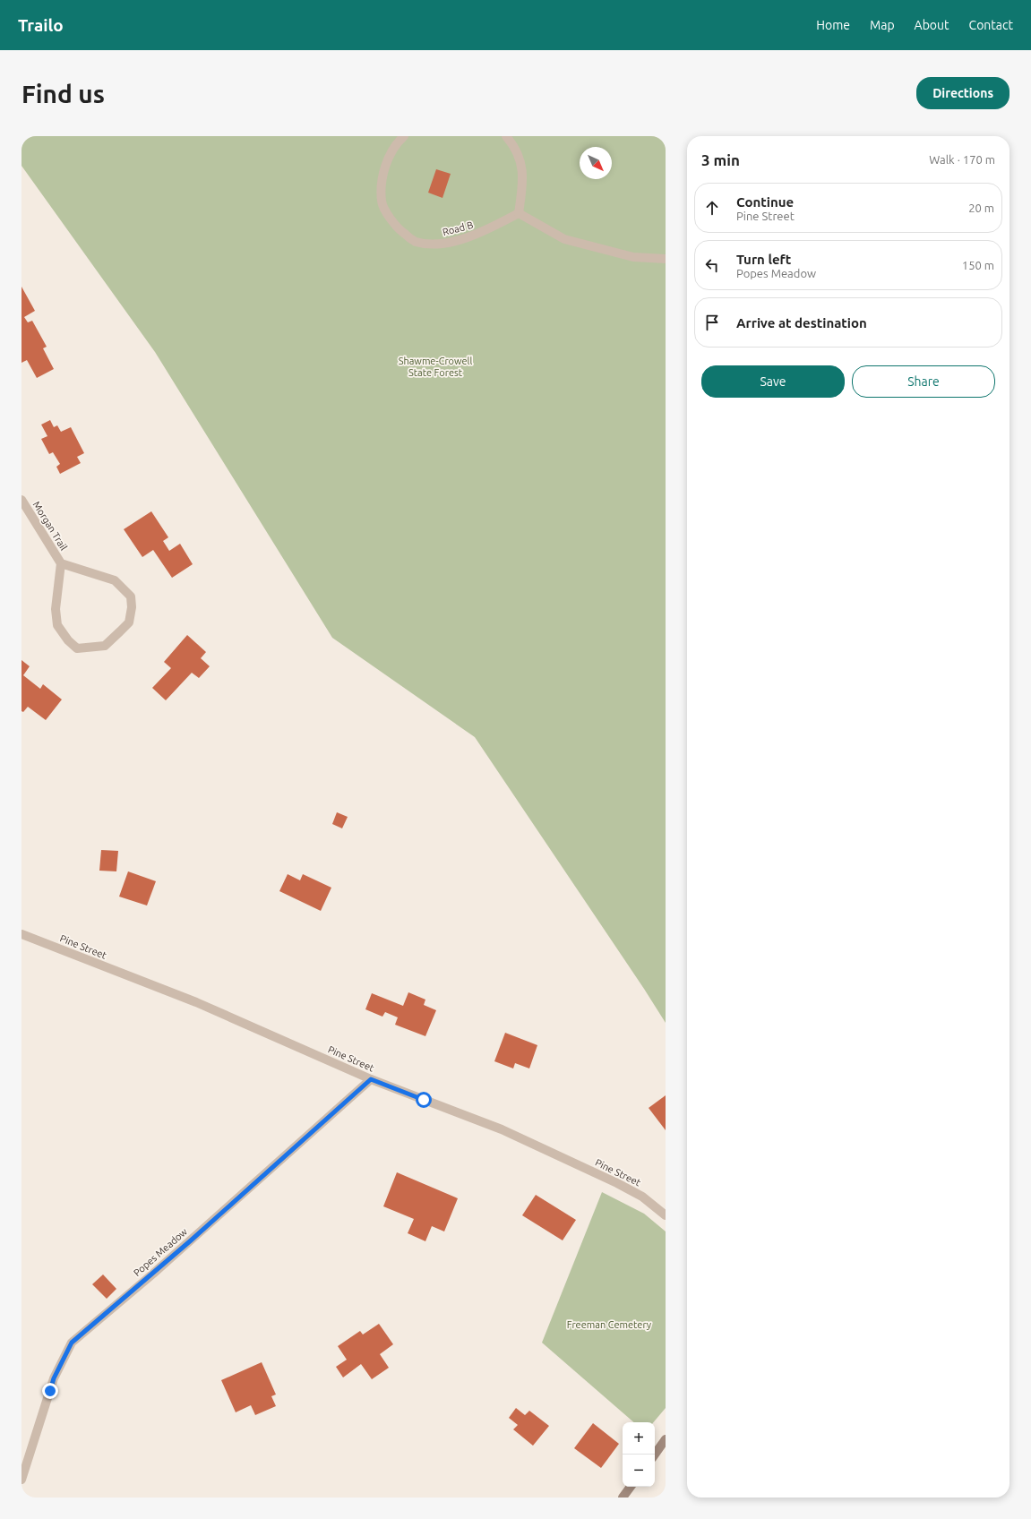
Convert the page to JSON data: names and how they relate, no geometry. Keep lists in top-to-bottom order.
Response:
{
  "streets": {
    "street": [
      "Road B",
      "Morgan Trail",
      "Pine Street",
      "Popes Meadow"
    ]
  },
  "crossings": [
    ["Pine Street", "Popes Meadow"]
  ],
  "parks": ["Shawme-Crowell State Forest", "Freeman Cemetery"],
  "north": "bottom right",
  "page": {
    "header": "Trailo",
    "nav": [
      "Home",
      "Map",
      "About",
      "Contact"
    ],
    "buttons": [
      "Directions",
      ["Save", "Share"]
    ],
    "title": "Find us",
    "heading": ["3 min", "Walk · 170 m"],
    "list": [
      ["Continue", "Pine Street", "20 m"],
      ["Turn left", "Popes Meadow", "150 m"],
      "Arrive at destination"
    ],
    "map_buttons": ["+", "−"]
  }
}
